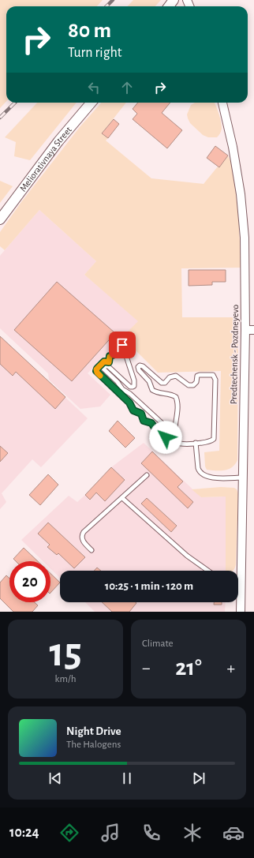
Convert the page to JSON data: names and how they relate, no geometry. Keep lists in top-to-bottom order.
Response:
{
  "streets": {
    "street": ["Meliorativnaya Street", "Predtechensk - Pozdneyevo"]
  },
  "page": {
    "turn": ["80 m", "Turn right"],
    "limit": "20",
    "trip": "10:25 · 1 min · 120 m",
    "tile": [
      ["15", "km/h"],
      "Climate"
    ],
    "heat": ["−", "21°", "+"],
    "song": ["Night Drive", "The Halogens"],
    "tabs": "10:24"
  }
}
